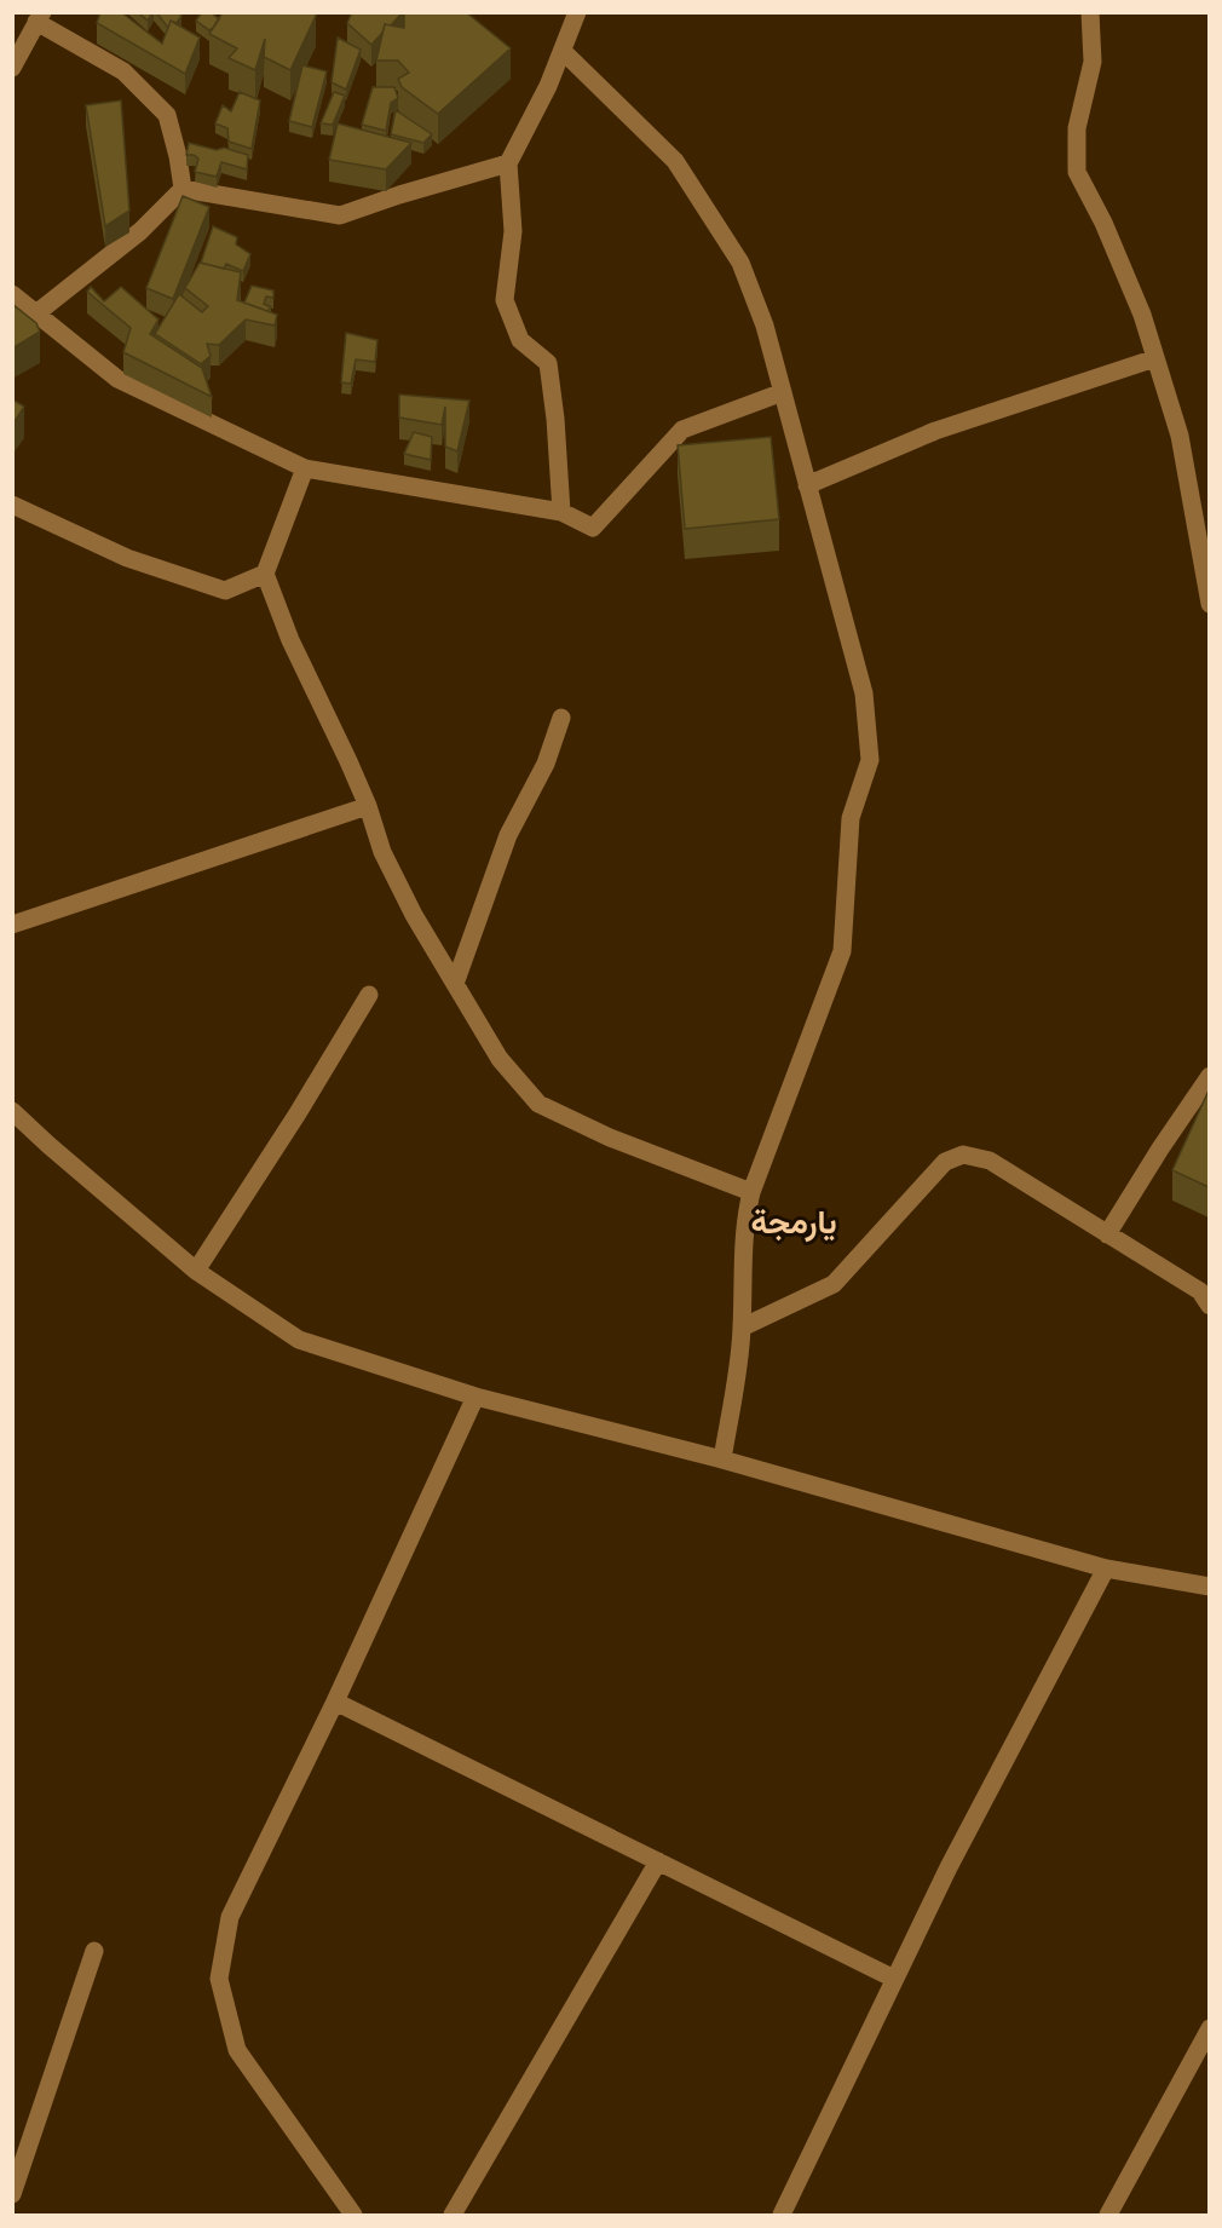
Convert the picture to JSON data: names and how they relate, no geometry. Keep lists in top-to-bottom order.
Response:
{
  "districts": ["يارمجة"]
}
